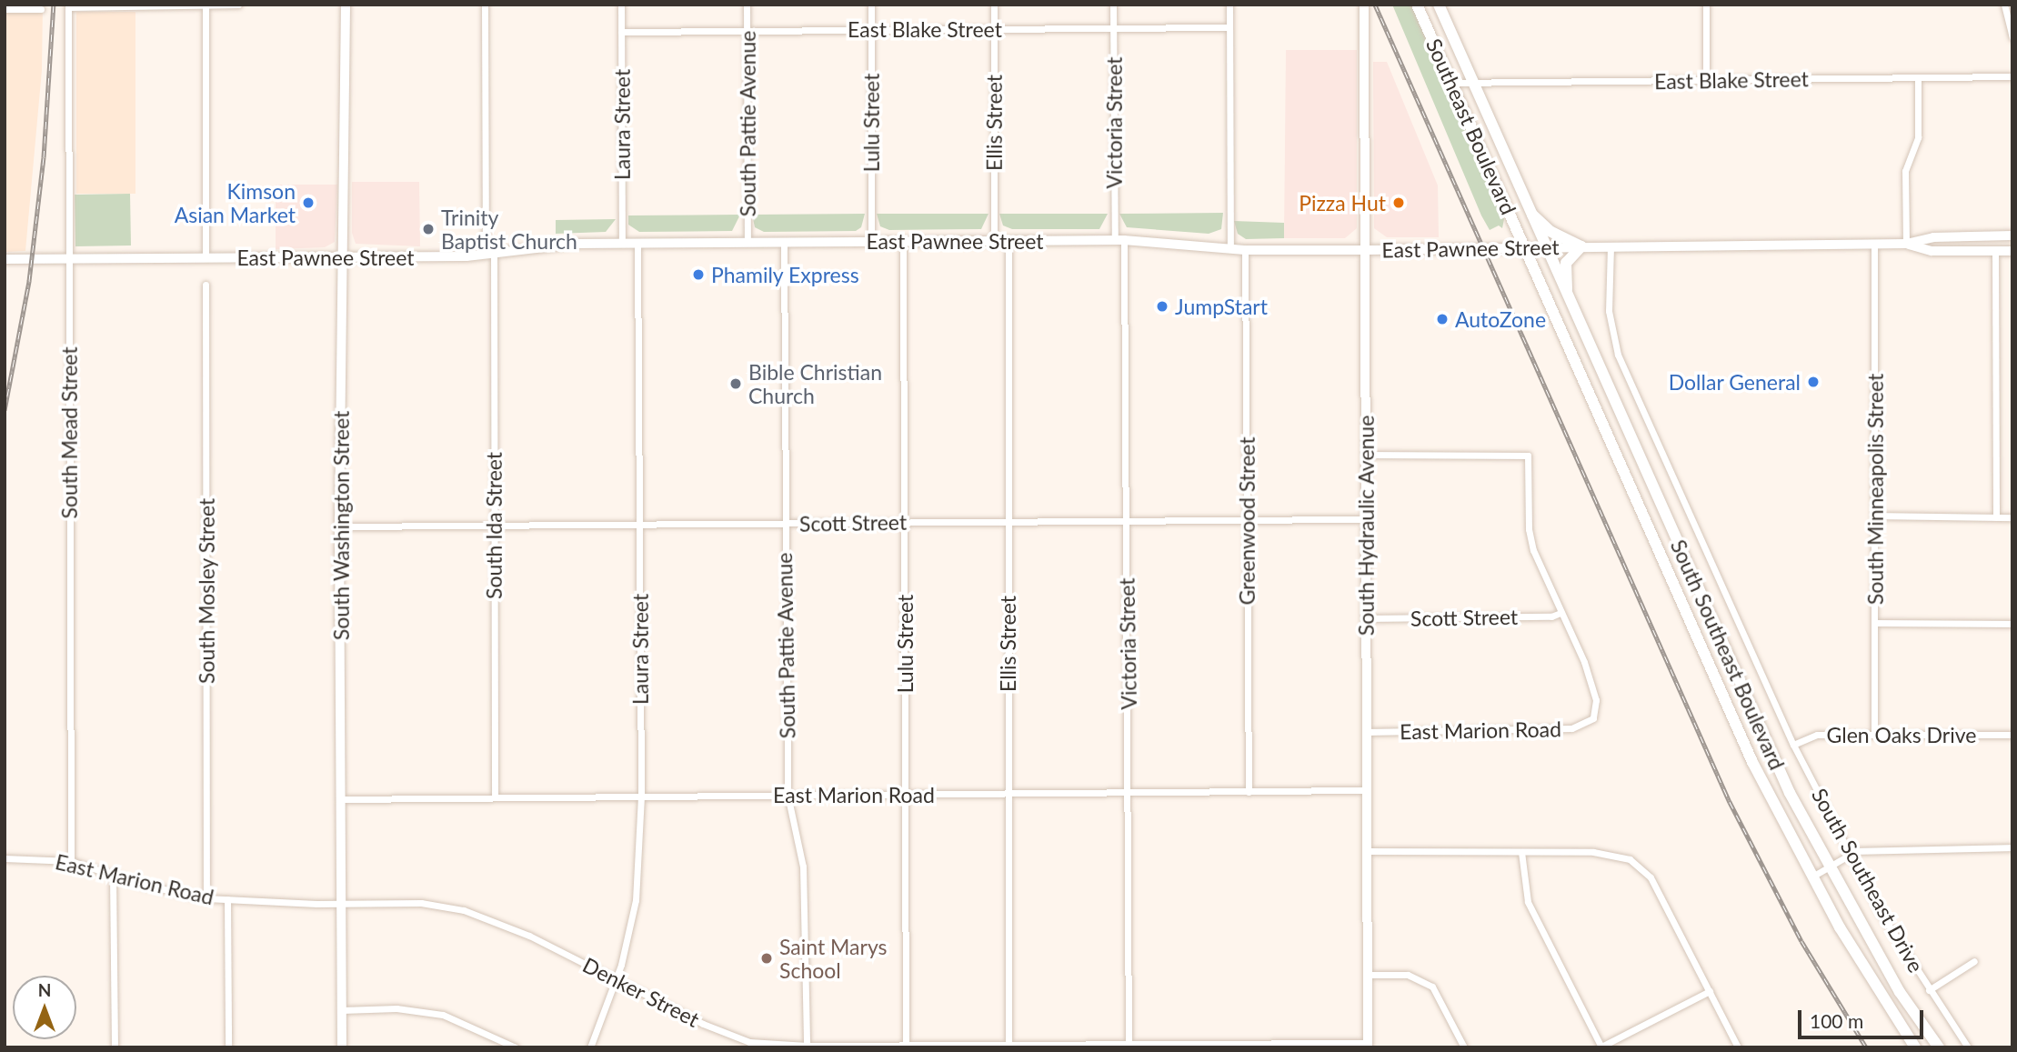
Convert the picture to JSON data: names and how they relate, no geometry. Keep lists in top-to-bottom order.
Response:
{
  "streets": {
    "main road": [
      "Southeast Boulevard",
      "East Pawnee Street",
      "South Washington Street",
      "South Hydraulic Avenue",
      "South Southeast Boulevard"
    ],
    "street": [
      "East Blake Street",
      "Lulu Street",
      "Ellis Street",
      "Victoria Street",
      "South Pattie Avenue",
      "Laura Street",
      "South Mead Street",
      "South Minneapolis Street",
      "Greenwood Street",
      "Scott Street",
      "South Ida Street",
      "South Mosley Street",
      "East Marion Road",
      "Glen Oaks Drive",
      "South Southeast Drive",
      "Denker Street"
    ]
  },
  "crossings": [
    ["East Blake Street", "Lulu Street"],
    ["East Blake Street", "Ellis Street"],
    ["East Blake Street", "Victoria Street"],
    ["East Blake Street", "South Pattie Avenue"],
    ["East Blake Street", "Laura Street"],
    ["East Blake Street", "Southeast Boulevard"],
    ["Lulu Street", "East Pawnee Street"],
    ["Lulu Street", "Scott Street"],
    ["Lulu Street", "East Marion Road"],
    ["Lulu Street", "Denker Street"],
    ["Ellis Street", "East Pawnee Street"],
    ["Ellis Street", "Scott Street"],
    ["Ellis Street", "East Marion Road"],
    ["Ellis Street", "Denker Street"],
    ["Victoria Street", "East Pawnee Street"],
    ["Victoria Street", "Scott Street"],
    ["Victoria Street", "East Marion Road"],
    ["Victoria Street", "Denker Street"],
    ["South Pattie Avenue", "East Pawnee Street"],
    ["South Pattie Avenue", "Scott Street"],
    ["South Pattie Avenue", "East Marion Road"],
    ["South Pattie Avenue", "Denker Street"],
    ["Laura Street", "East Pawnee Street"],
    ["Laura Street", "Scott Street"],
    ["Laura Street", "East Marion Road"],
    ["Laura Street", "Denker Street"],
    ["Southeast Boulevard", "East Pawnee Street"],
    ["Southeast Boulevard", "South Southeast Boulevard"],
    ["East Pawnee Street", "South Mead Street"],
    ["East Pawnee Street", "South Minneapolis Street"],
    ["East Pawnee Street", "Greenwood Street"],
    ["East Pawnee Street", "South Washington Street"],
    ["East Pawnee Street", "South Ida Street"],
    ["East Pawnee Street", "South Hydraulic Avenue"],
    ["East Pawnee Street", "South Southeast Boulevard"],
    ["East Pawnee Street", "South Southeast Drive"],
    ["South Mead Street", "East Marion Road"],
    ["South Minneapolis Street", "Glen Oaks Drive"],
    ["Greenwood Street", "Scott Street"],
    ["Greenwood Street", "East Marion Road"],
    ["Scott Street", "South Washington Street"],
    ["Scott Street", "South Ida Street"],
    ["Scott Street", "South Hydraulic Avenue"],
    ["Scott Street", "East Marion Road"],
    ["South Washington Street", "East Marion Road"],
    ["South Washington Street", "Denker Street"],
    ["South Ida Street", "East Marion Road"],
    ["South Hydraulic Avenue", "East Marion Road"],
    ["South Hydraulic Avenue", "Denker Street"],
    ["South Mosley Street", "East Marion Road"],
    ["East Marion Road", "Denker Street"],
    ["Glen Oaks Drive", "South Southeast Drive"]
  ],
  "places": [
    "Kimson Asian Market",
    "Pizza Hut",
    "Trinity Baptist Church",
    "Phamily Express",
    "JumpStart",
    "AutoZone",
    "Dollar General",
    "Bible Christian Church",
    "Saint Marys School"
  ],
  "scale_bar": "100 m",
  "north": "top"
}
